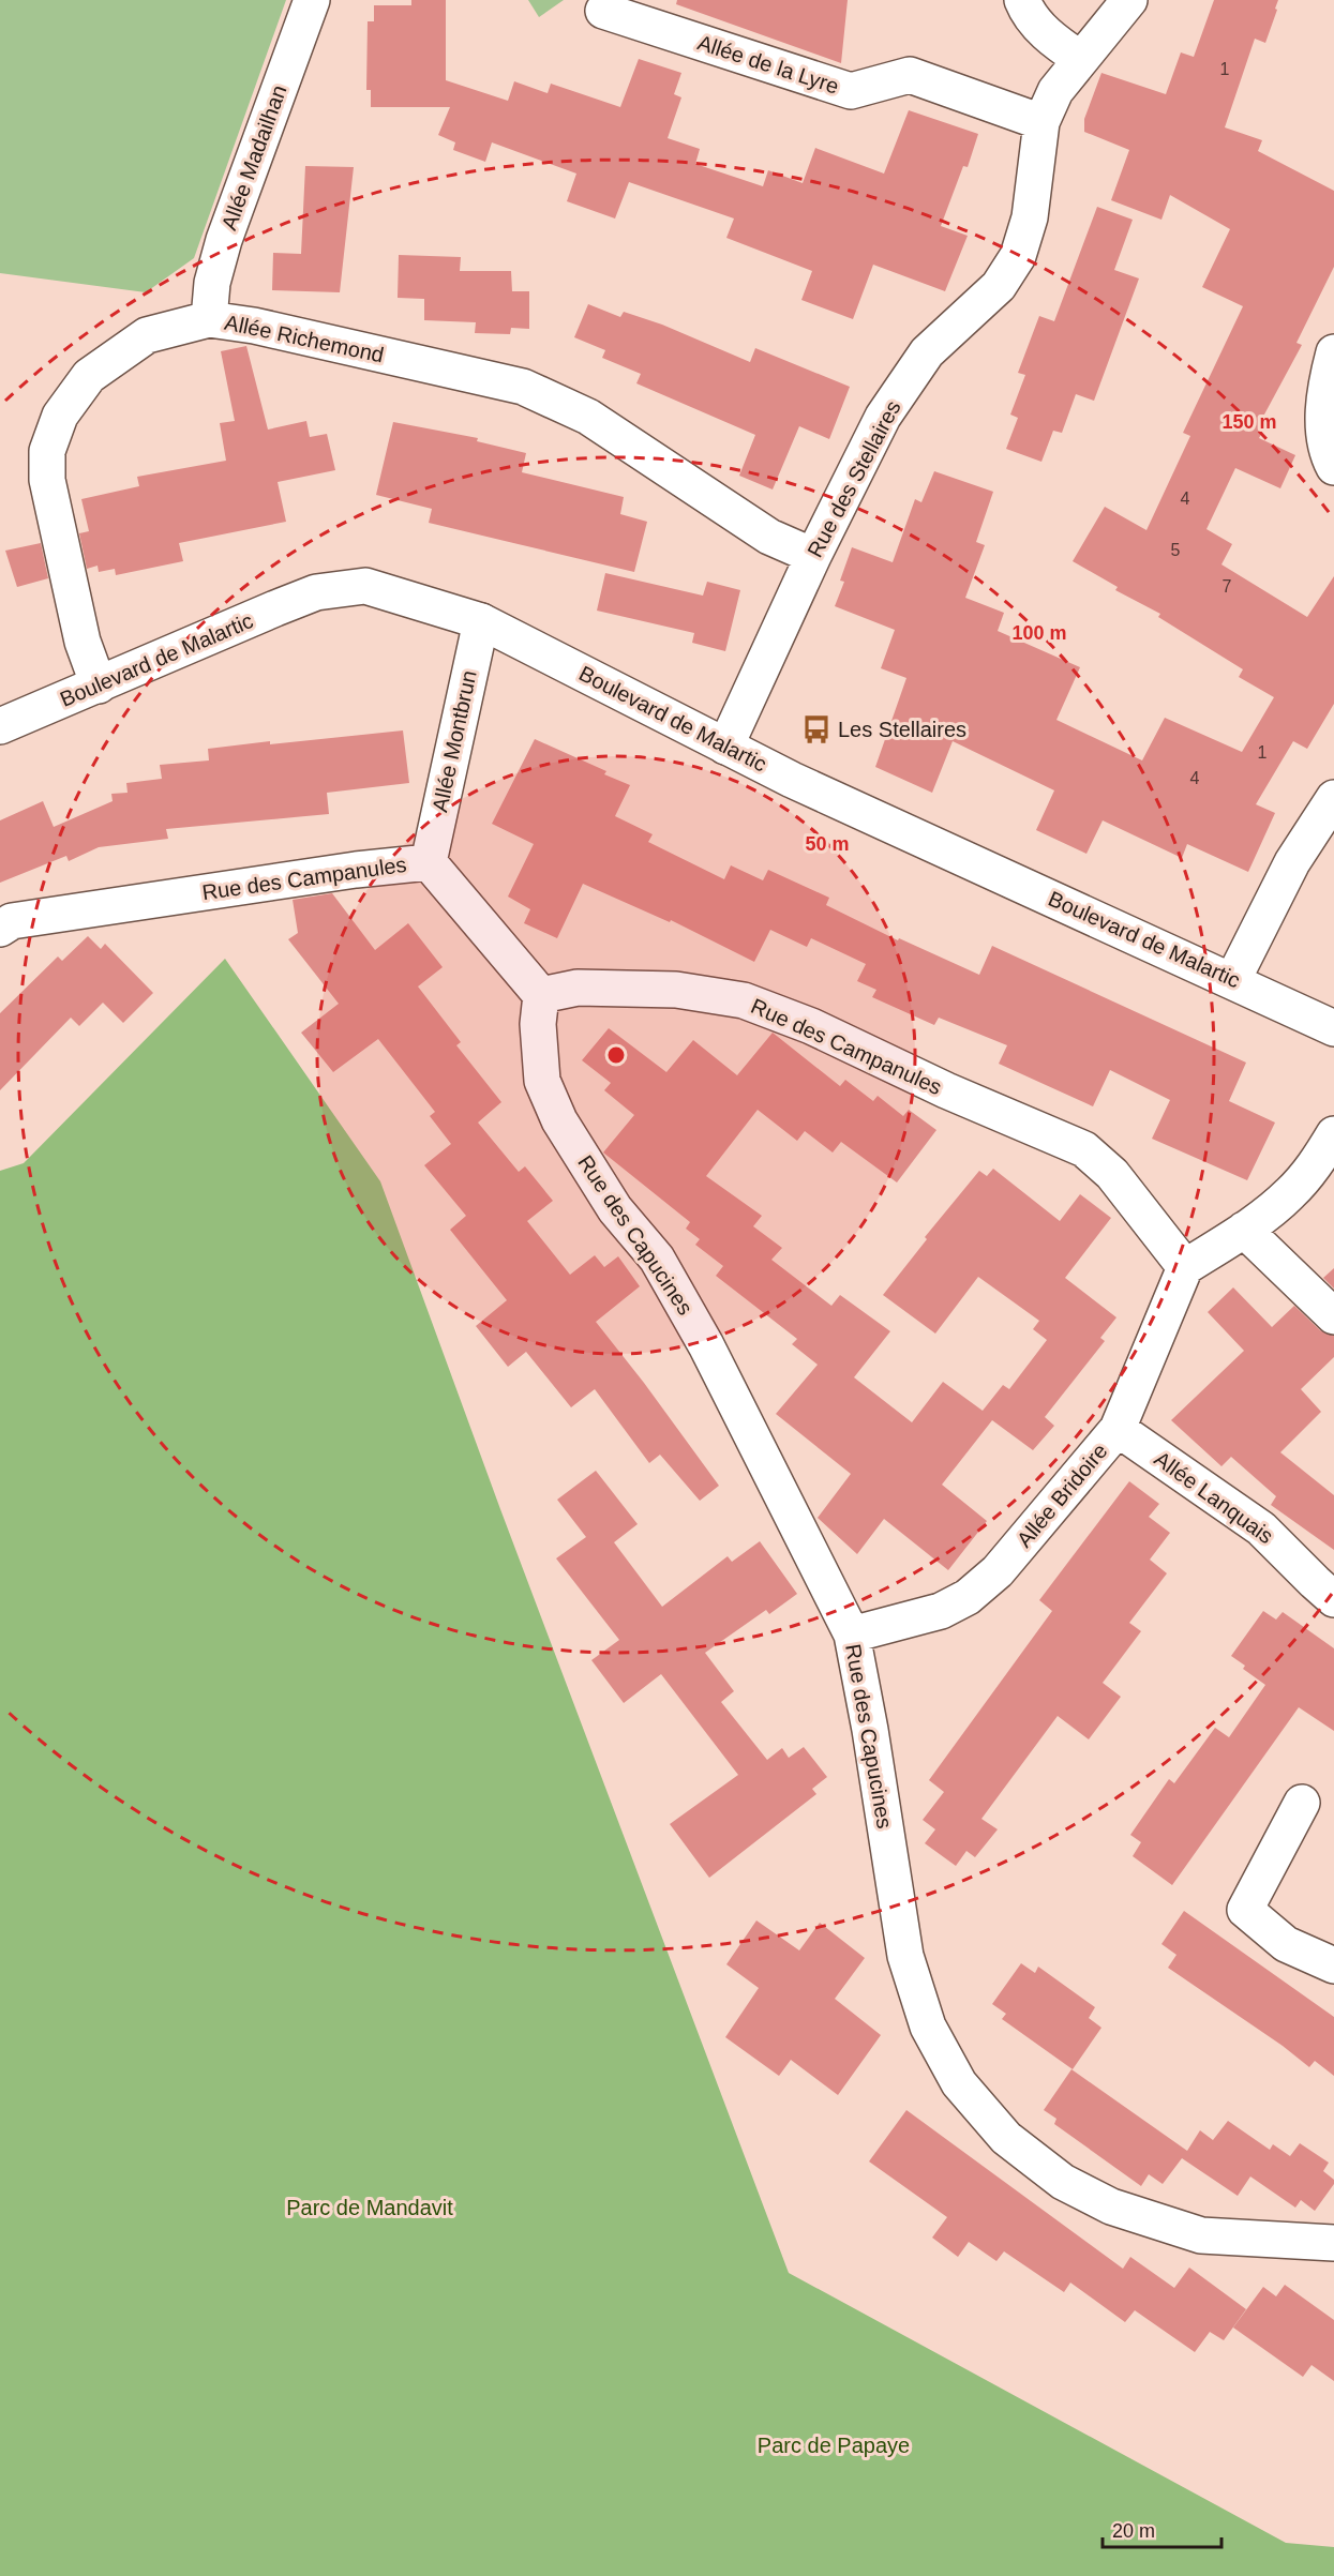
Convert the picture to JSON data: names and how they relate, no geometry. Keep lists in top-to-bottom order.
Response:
{
  "streets": {
    "street": [
      "Allée de la Lyre",
      "Allée Madailhan",
      "Allée Richemond",
      "Rue des Stellaires",
      "Boulevard de Malartic",
      "Allée Montbrun",
      "Rue des Campanules",
      "Rue des Capucines",
      "Allée Bridoire",
      "Allée Lanquais"
    ]
  },
  "crossings": [
    ["Allée de la Lyre", "Rue des Stellaires"],
    ["Allée Madailhan", "Allée Richemond"],
    ["Allée Richemond", "Rue des Stellaires"],
    ["Allée Richemond", "Boulevard de Malartic"],
    ["Rue des Stellaires", "Boulevard de Malartic"],
    ["Boulevard de Malartic", "Allée Montbrun"],
    ["Allée Montbrun", "Rue des Campanules"],
    ["Rue des Campanules", "Rue des Capucines"],
    ["Rue des Campanules", "Allée Bridoire"],
    ["Rue des Capucines", "Allée Bridoire"],
    ["Allée Bridoire", "Allée Lanquais"]
  ],
  "parks": ["Parc de Mandavit", "Parc de Papaye"],
  "places": {
    "bus stop": ["Les Stellaires"]
  },
  "house_numbers": [
    "1",
    "4",
    "5",
    "7",
    "1",
    "4"
  ],
  "scale_bar": "20 m",
  "rings": ["150 m", "100 m", "50 m"]
}
